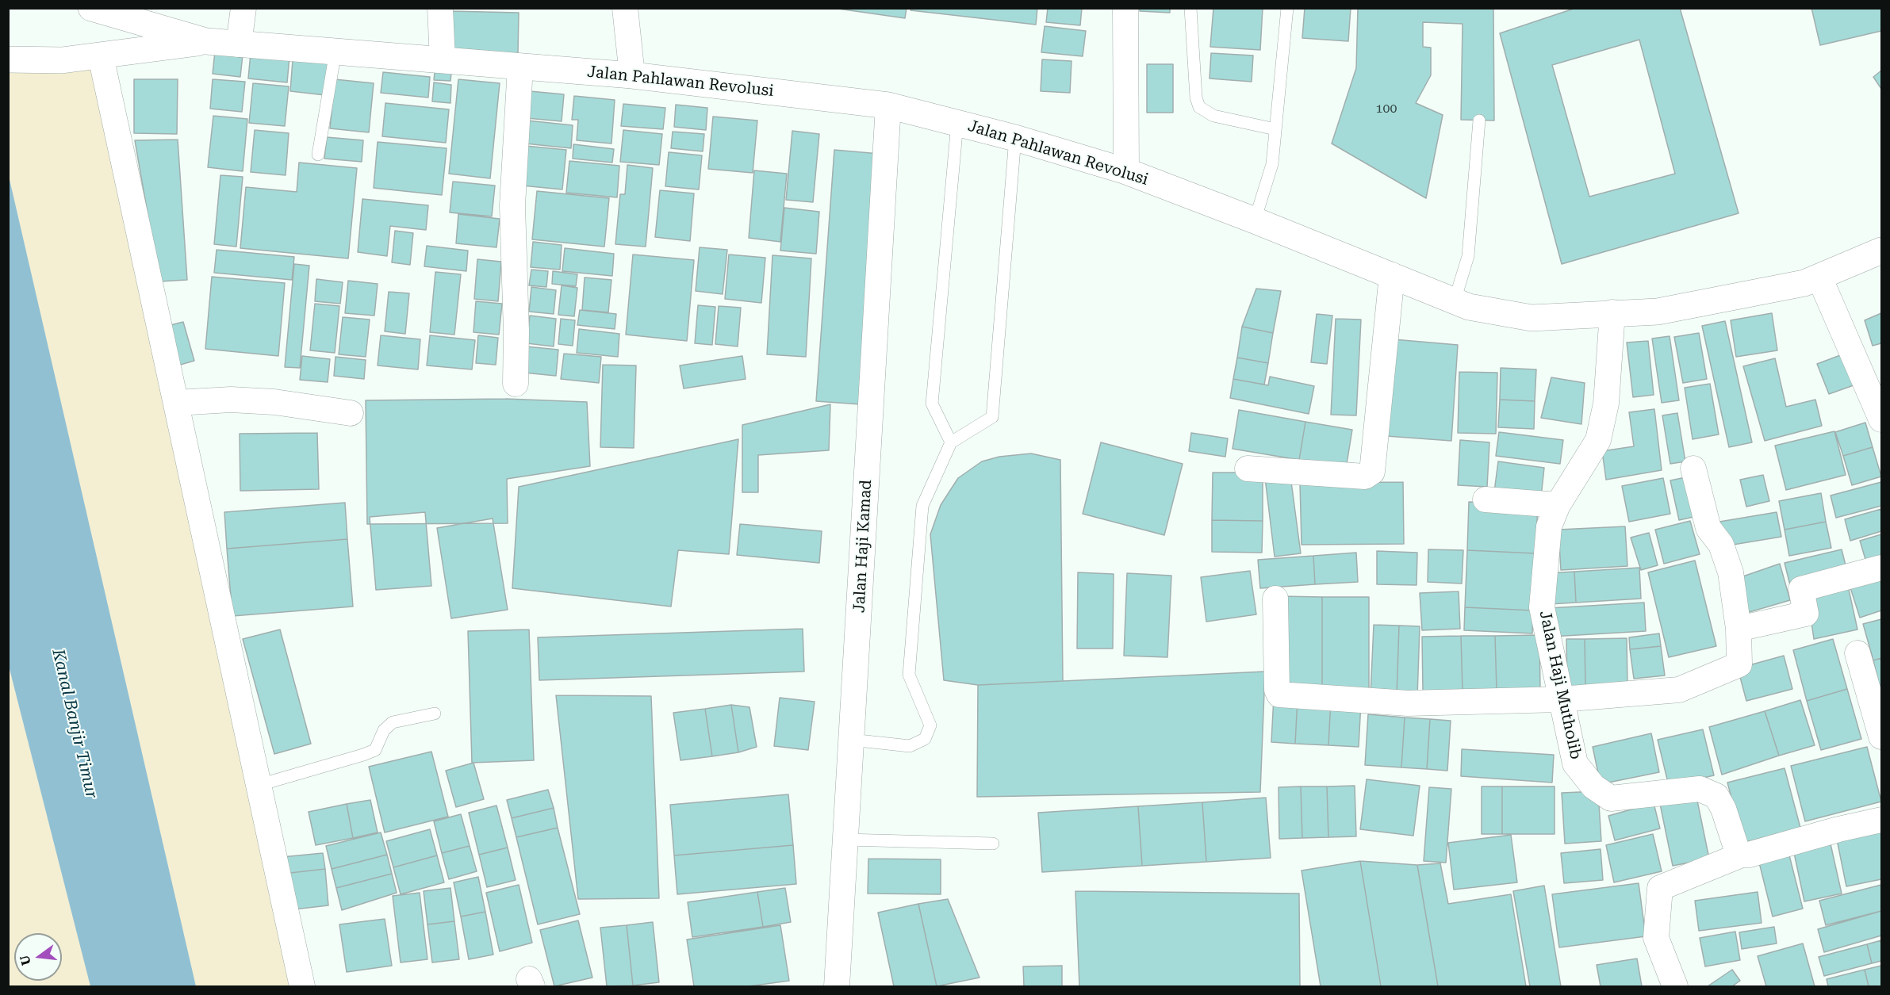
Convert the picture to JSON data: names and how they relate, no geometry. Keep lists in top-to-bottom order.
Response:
{
  "streets": {
    "main road": ["Jalan Pahlawan Revolusi"],
    "street": ["Jalan Haji Kamad", "Jalan Haji Mutholib"]
  },
  "crossings": [
    ["Jalan Pahlawan Revolusi", "Jalan Haji Kamad"],
    ["Jalan Pahlawan Revolusi", "Jalan Haji Mutholib"]
  ],
  "water": ["Kanal Banjir Timur"],
  "house_numbers": ["100"],
  "north": "left"
}
